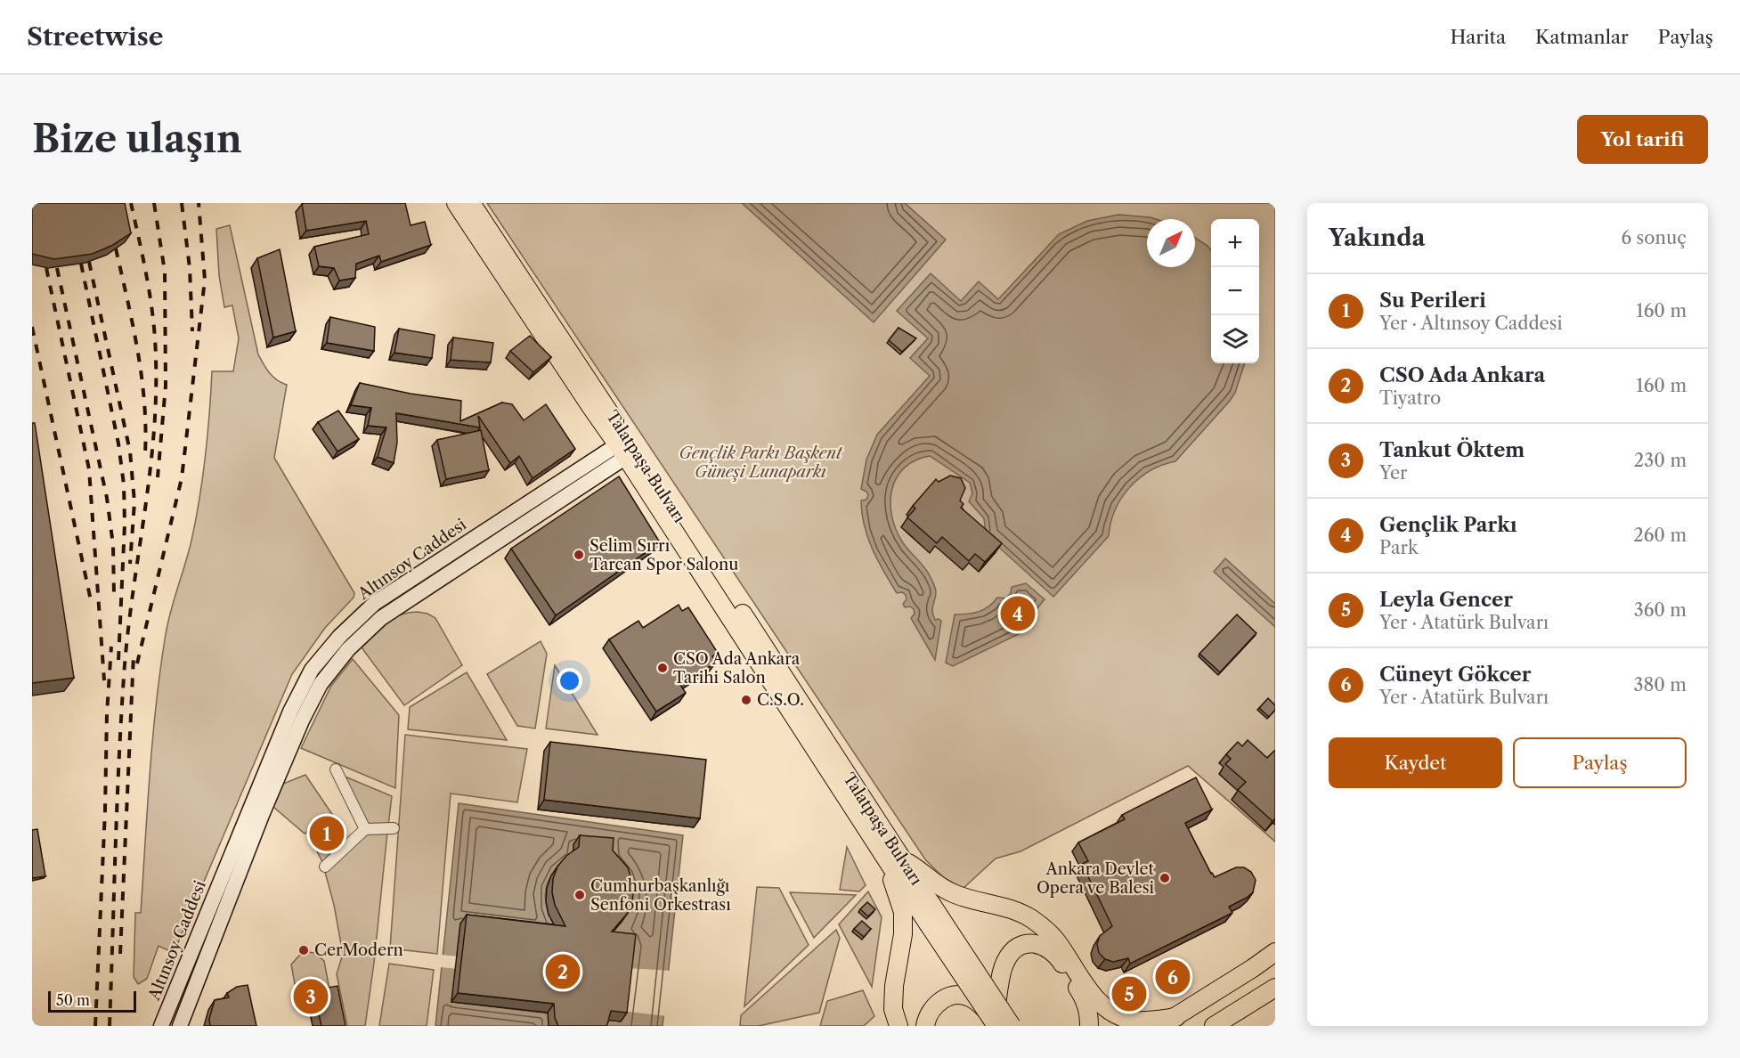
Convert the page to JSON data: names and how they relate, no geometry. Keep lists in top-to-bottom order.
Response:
{
  "streets": {
    "main road": ["Talatpaşa Bulvarı"],
    "street": ["Altınsoy Caddesi"]
  },
  "crossings": [
    ["Talatpaşa Bulvarı", "Altınsoy Caddesi"]
  ],
  "parks": ["Gençlik Parkı Başkent Güneşi Lunaparkı"],
  "places": [
    "Selim Sırrı Tarcan Spor Salonu",
    "CSO Ada Ankara Tarihi Salon",
    "C.S.O.",
    "Ankara Devlet Opera ve Balesi",
    "Cumhurbaşkanlığı Senfoni Orkestrası",
    "CerModern"
  ],
  "scale_bar": "50 m",
  "north": "top right",
  "page": {
    "header": "Streetwise",
    "nav": ["Harita", "Katmanlar", "Paylaş"],
    "buttons": [
      "Yol tarifi",
      ["Kaydet", "Paylaş"]
    ],
    "title": "Bize ulaşın",
    "heading": ["Yakında", "6 sonuç"],
    "map_buttons": ["+", "−"],
    "list": [
      {
        "mark": "1",
        "name": "Su Perileri",
        "note": "Yer · Altınsoy Caddesi",
        "value": "160 m"
      },
      {
        "mark": "2",
        "name": "CSO Ada Ankara",
        "note": "Tiyatro",
        "value": "160 m"
      },
      {
        "mark": "3",
        "name": "Tankut Öktem",
        "note": "Yer",
        "value": "230 m"
      },
      {
        "mark": "4",
        "name": "Gençlik Parkı",
        "note": "Park",
        "value": "260 m"
      },
      {
        "mark": "5",
        "name": "Leyla Gencer",
        "note": "Yer · Atatürk Bulvarı",
        "value": "360 m"
      },
      {
        "mark": "6",
        "name": "Cüneyt Gökcer",
        "note": "Yer · Atatürk Bulvarı",
        "value": "380 m"
      }
    ],
    "pins": [
      "4",
      "1",
      "2",
      "6",
      "5",
      "3"
    ],
    "scale": "50 m"
  }
}
